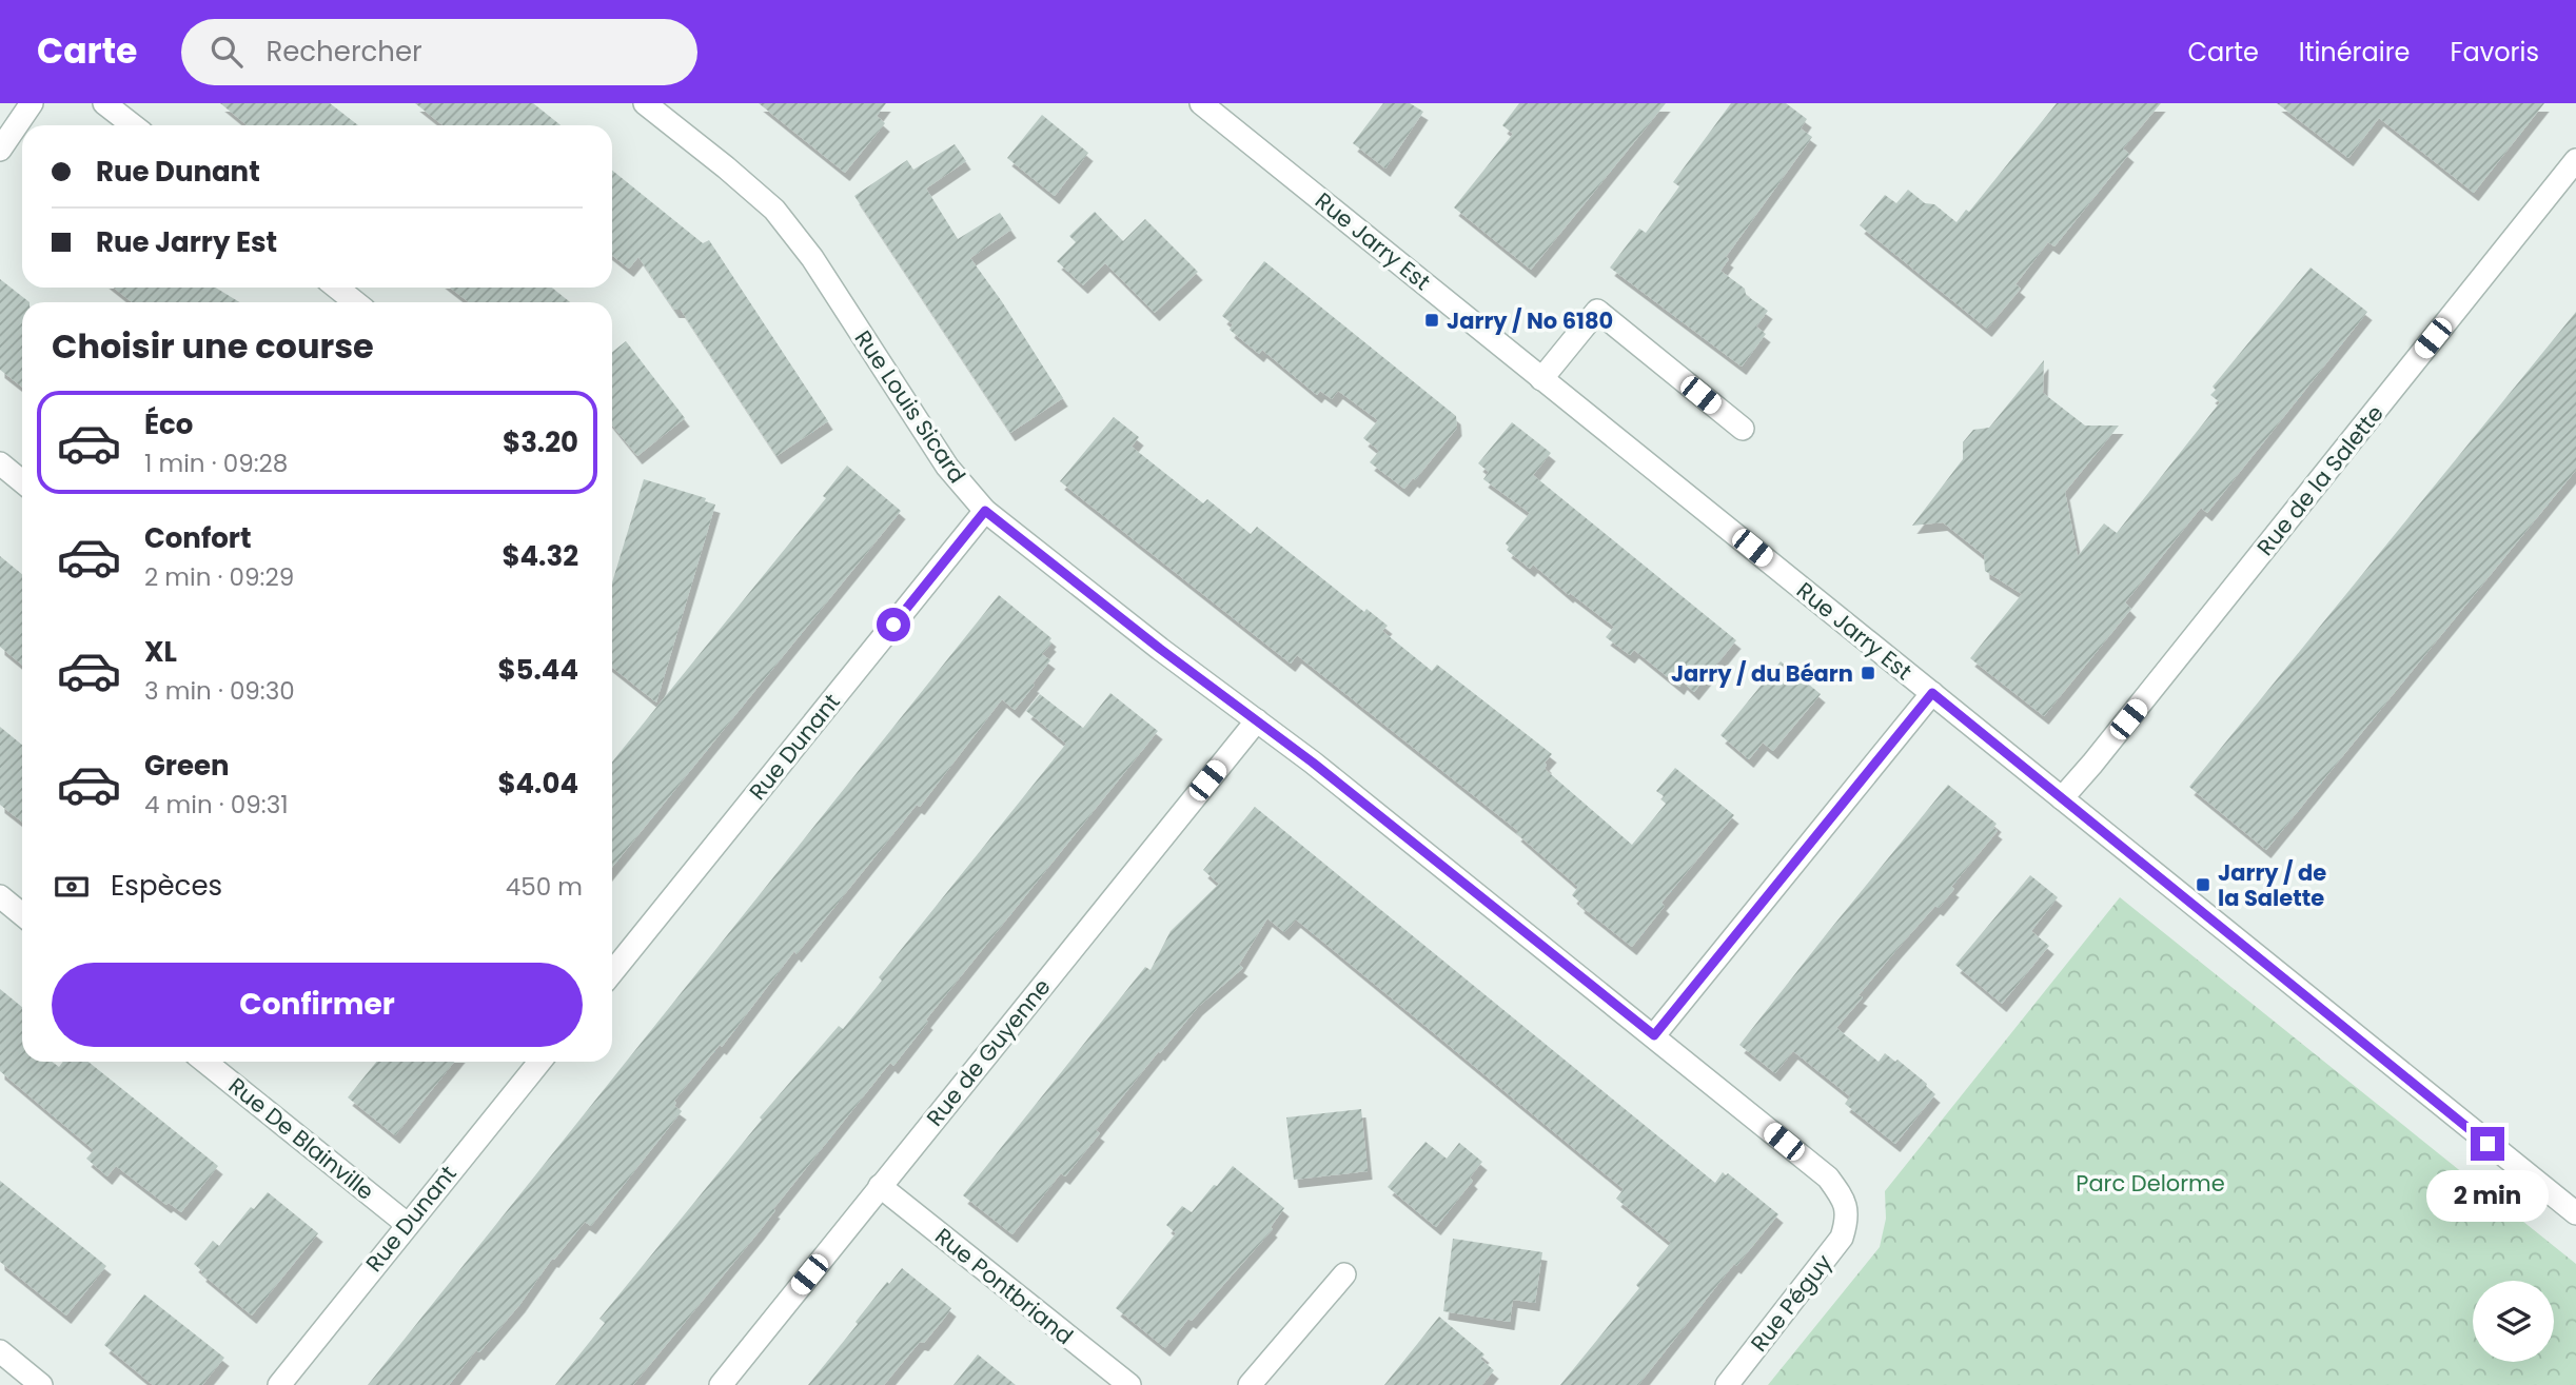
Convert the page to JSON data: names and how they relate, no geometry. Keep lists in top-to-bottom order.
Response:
{
  "streets": {
    "street": [
      "Rue Jarry Est",
      "Rue Louis Sicard",
      "Rue de la Salette",
      "Rue Dunant",
      "Rue de Guyenne",
      "Rue De Blainville",
      "Rue Pontbriand",
      "Rue Péguy"
    ]
  },
  "crossings": [
    ["Rue Jarry Est", "Rue de la Salette"],
    ["Rue Louis Sicard", "Rue Dunant"],
    ["Rue Louis Sicard", "Rue de Guyenne"],
    ["Rue Louis Sicard", "Rue Péguy"],
    ["Rue Dunant", "Rue De Blainville"],
    ["Rue de Guyenne", "Rue Pontbriand"]
  ],
  "parks": ["Parc Delorme"],
  "places": {
    "transit": ["Jarry / No 6180", "Jarry / du Béarn", "Jarry / de la Salette"]
  },
  "page": {
    "header": "Carte",
    "search": "Rechercher",
    "nav": ["Carte", "Itinéraire", "Favoris"],
    "banner": ["Rue Dunant", "Rue Jarry Est"],
    "heading": "Choisir une course",
    "list": [
      {
        "name": "Éco",
        "note": "1 min · 09:28",
        "value": "$3.20"
      },
      {
        "name": "Confort",
        "note": "2 min · 09:29",
        "value": "$4.32"
      },
      {
        "name": "XL",
        "note": "3 min · 09:30",
        "value": "$5.44"
      },
      {
        "name": "Green",
        "note": "4 min · 09:31",
        "value": "$4.04"
      }
    ],
    "pay": ["Espèces", "450 m"],
    "buttons": "Confirmer",
    "bubble": "2 min"
  }
}
